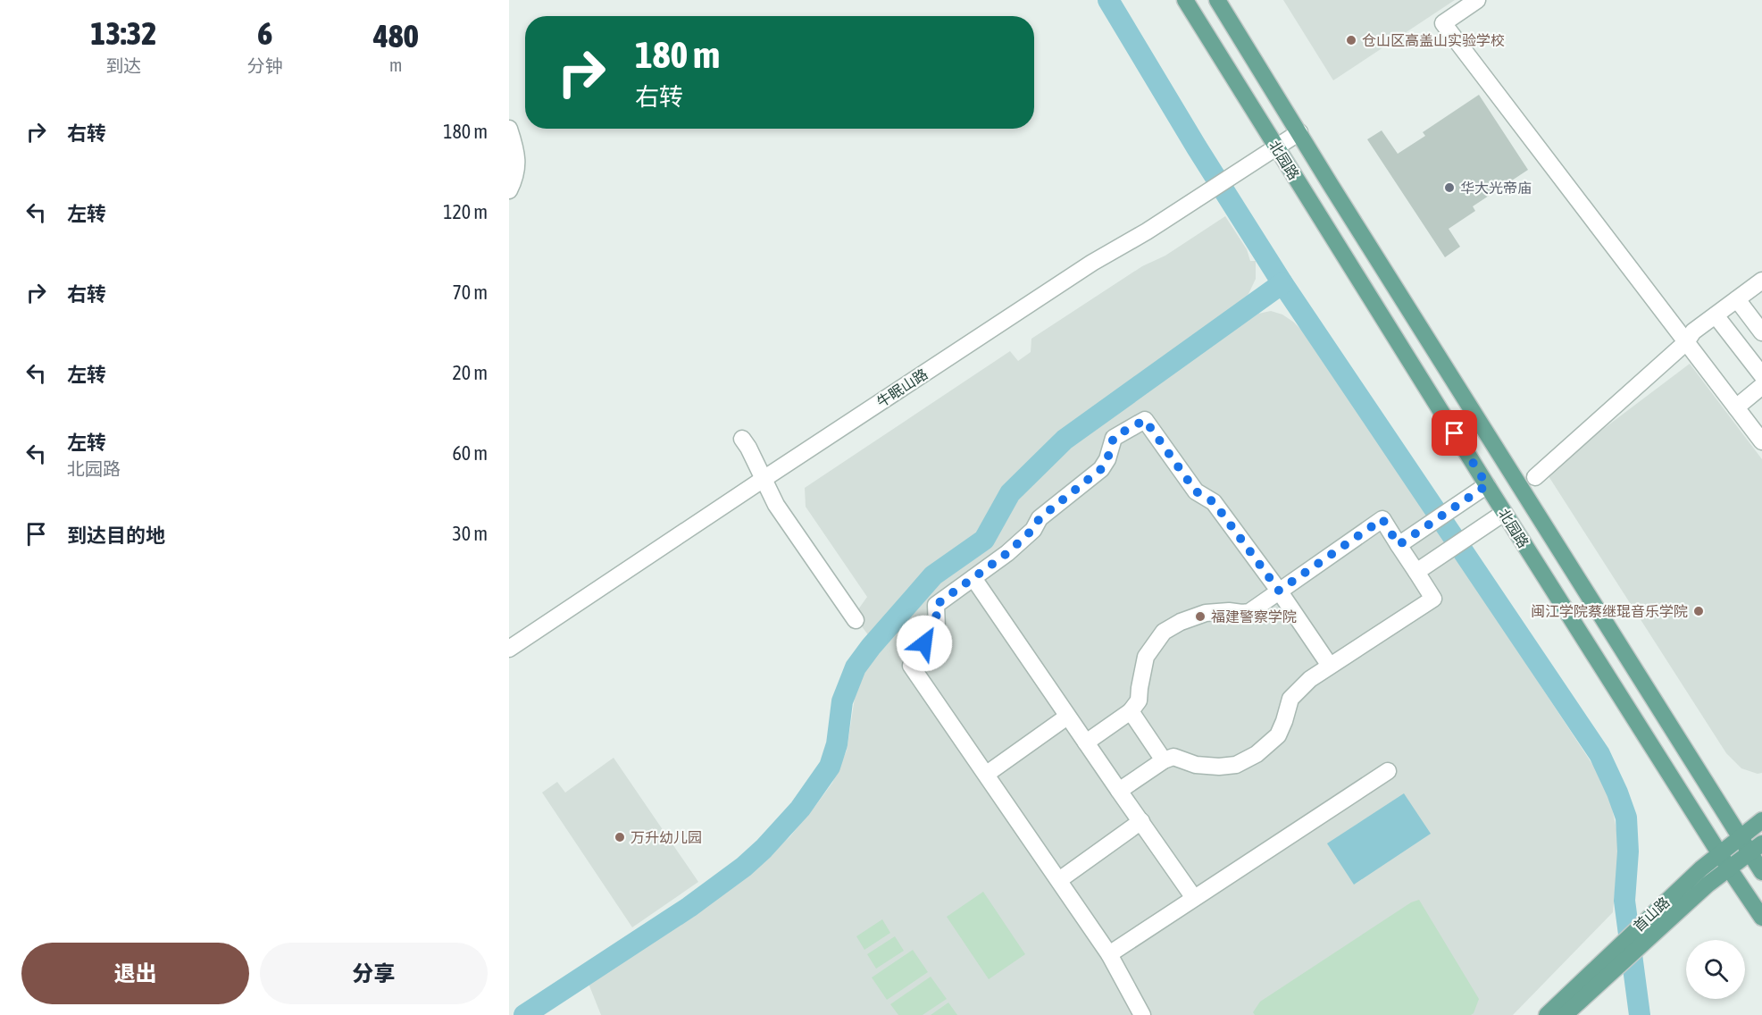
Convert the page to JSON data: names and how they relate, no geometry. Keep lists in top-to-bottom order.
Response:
{
  "streets": {
    "main road": ["北园路", "首山路"],
    "street": ["牛眠山路"]
  },
  "crossings": [
    ["北园路", "牛眠山路"],
    ["北园路", "首山路"]
  ],
  "places": [
    "仓山区高盖山实验学校",
    "华大光帝庙",
    "闽江学院蔡继琨音乐学院",
    "福建警察学院",
    "万升幼儿园"
  ],
  "page": {
    "eta": [
      "13:32",
      "到达",
      "6",
      "分钟",
      "480",
      "m"
    ],
    "turn": ["180 m", "右转"],
    "list": [
      {
        "name": "右转",
        "value": "180 m"
      },
      {
        "name": "左转",
        "value": "120 m"
      },
      {
        "name": "右转",
        "value": "70 m"
      },
      {
        "name": "左转",
        "value": "20 m"
      },
      {
        "name": "左转",
        "note": "北园路",
        "value": "60 m"
      },
      {
        "name": "到达目的地",
        "value": "30 m"
      }
    ],
    "buttons": ["退出", "分享"]
  }
}
